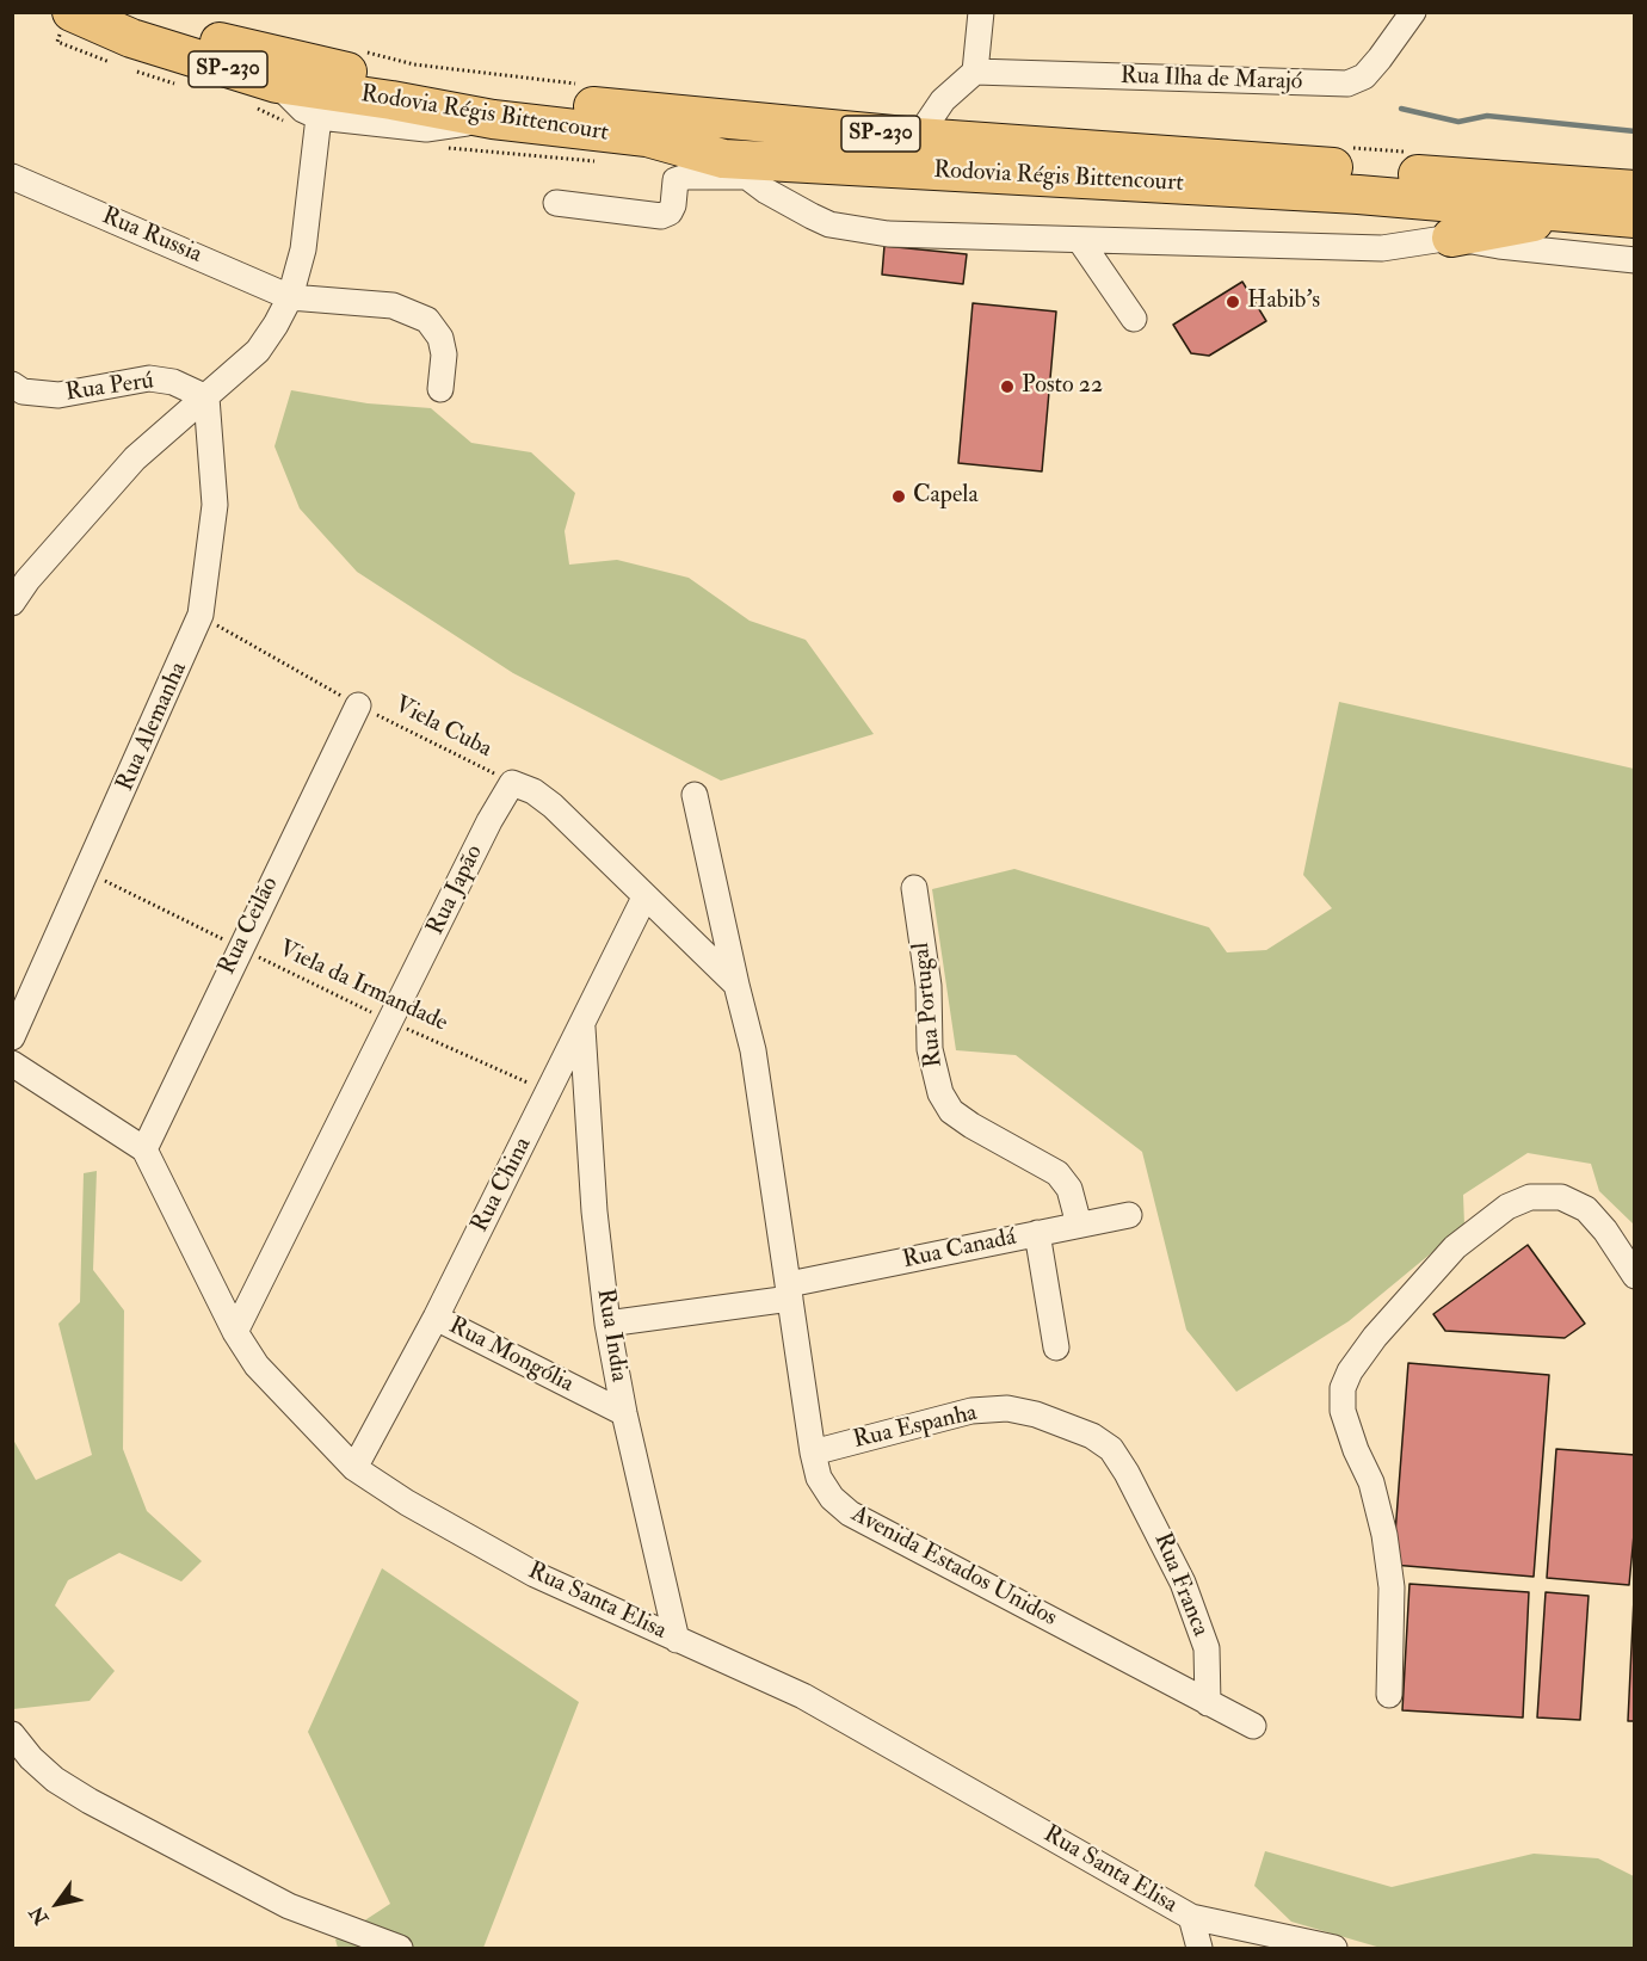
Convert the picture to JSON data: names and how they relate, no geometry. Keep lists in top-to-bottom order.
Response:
{
  "streets": {
    "highway": ["SP-230", "Rodovia Régis Bittencourt"],
    "street": [
      "Rua Ilha de Marajó",
      "Rua Russia",
      "Rua Perú",
      "Rua Alemanha",
      "Rua Japão",
      "Rua Ceilão",
      "Rua Portugal",
      "Rua China",
      "Rua Canadá",
      "Rua India",
      "Rua Mongólia",
      "Rua Espanha",
      "Avenida Estados Unidos",
      "Rua Franca",
      "Rua Santa Elisa"
    ],
    "path": ["Viela Cuba", "Viela da Irmandade"]
  },
  "crossings": [
    ["Rua Perú", "Rua Alemanha"],
    ["Rua Alemanha", "Viela Cuba"],
    ["Rua Alemanha", "Viela da Irmandade"],
    ["Viela Cuba", "Rua Japão"],
    ["Viela Cuba", "Rua Ceilão"],
    ["Rua Japão", "Viela da Irmandade"],
    ["Rua Japão", "Rua Santa Elisa"],
    ["Rua Ceilão", "Viela da Irmandade"],
    ["Rua Ceilão", "Rua Santa Elisa"],
    ["Viela da Irmandade", "Rua China"],
    ["Rua Portugal", "Rua Canadá"],
    ["Rua China", "Rua India"],
    ["Rua China", "Rua Mongólia"],
    ["Rua China", "Rua Santa Elisa"],
    ["Rua Canadá", "Rua India"],
    ["Rua Canadá", "Avenida Estados Unidos"],
    ["Rua India", "Rua Mongólia"],
    ["Rua India", "Rua Santa Elisa"],
    ["Rua Espanha", "Avenida Estados Unidos"],
    ["Rua Espanha", "Rua Franca"],
    ["Avenida Estados Unidos", "Rua Franca"]
  ],
  "places": ["Habib's", "Posto 22", "Capela"],
  "north": "bottom left"
}
